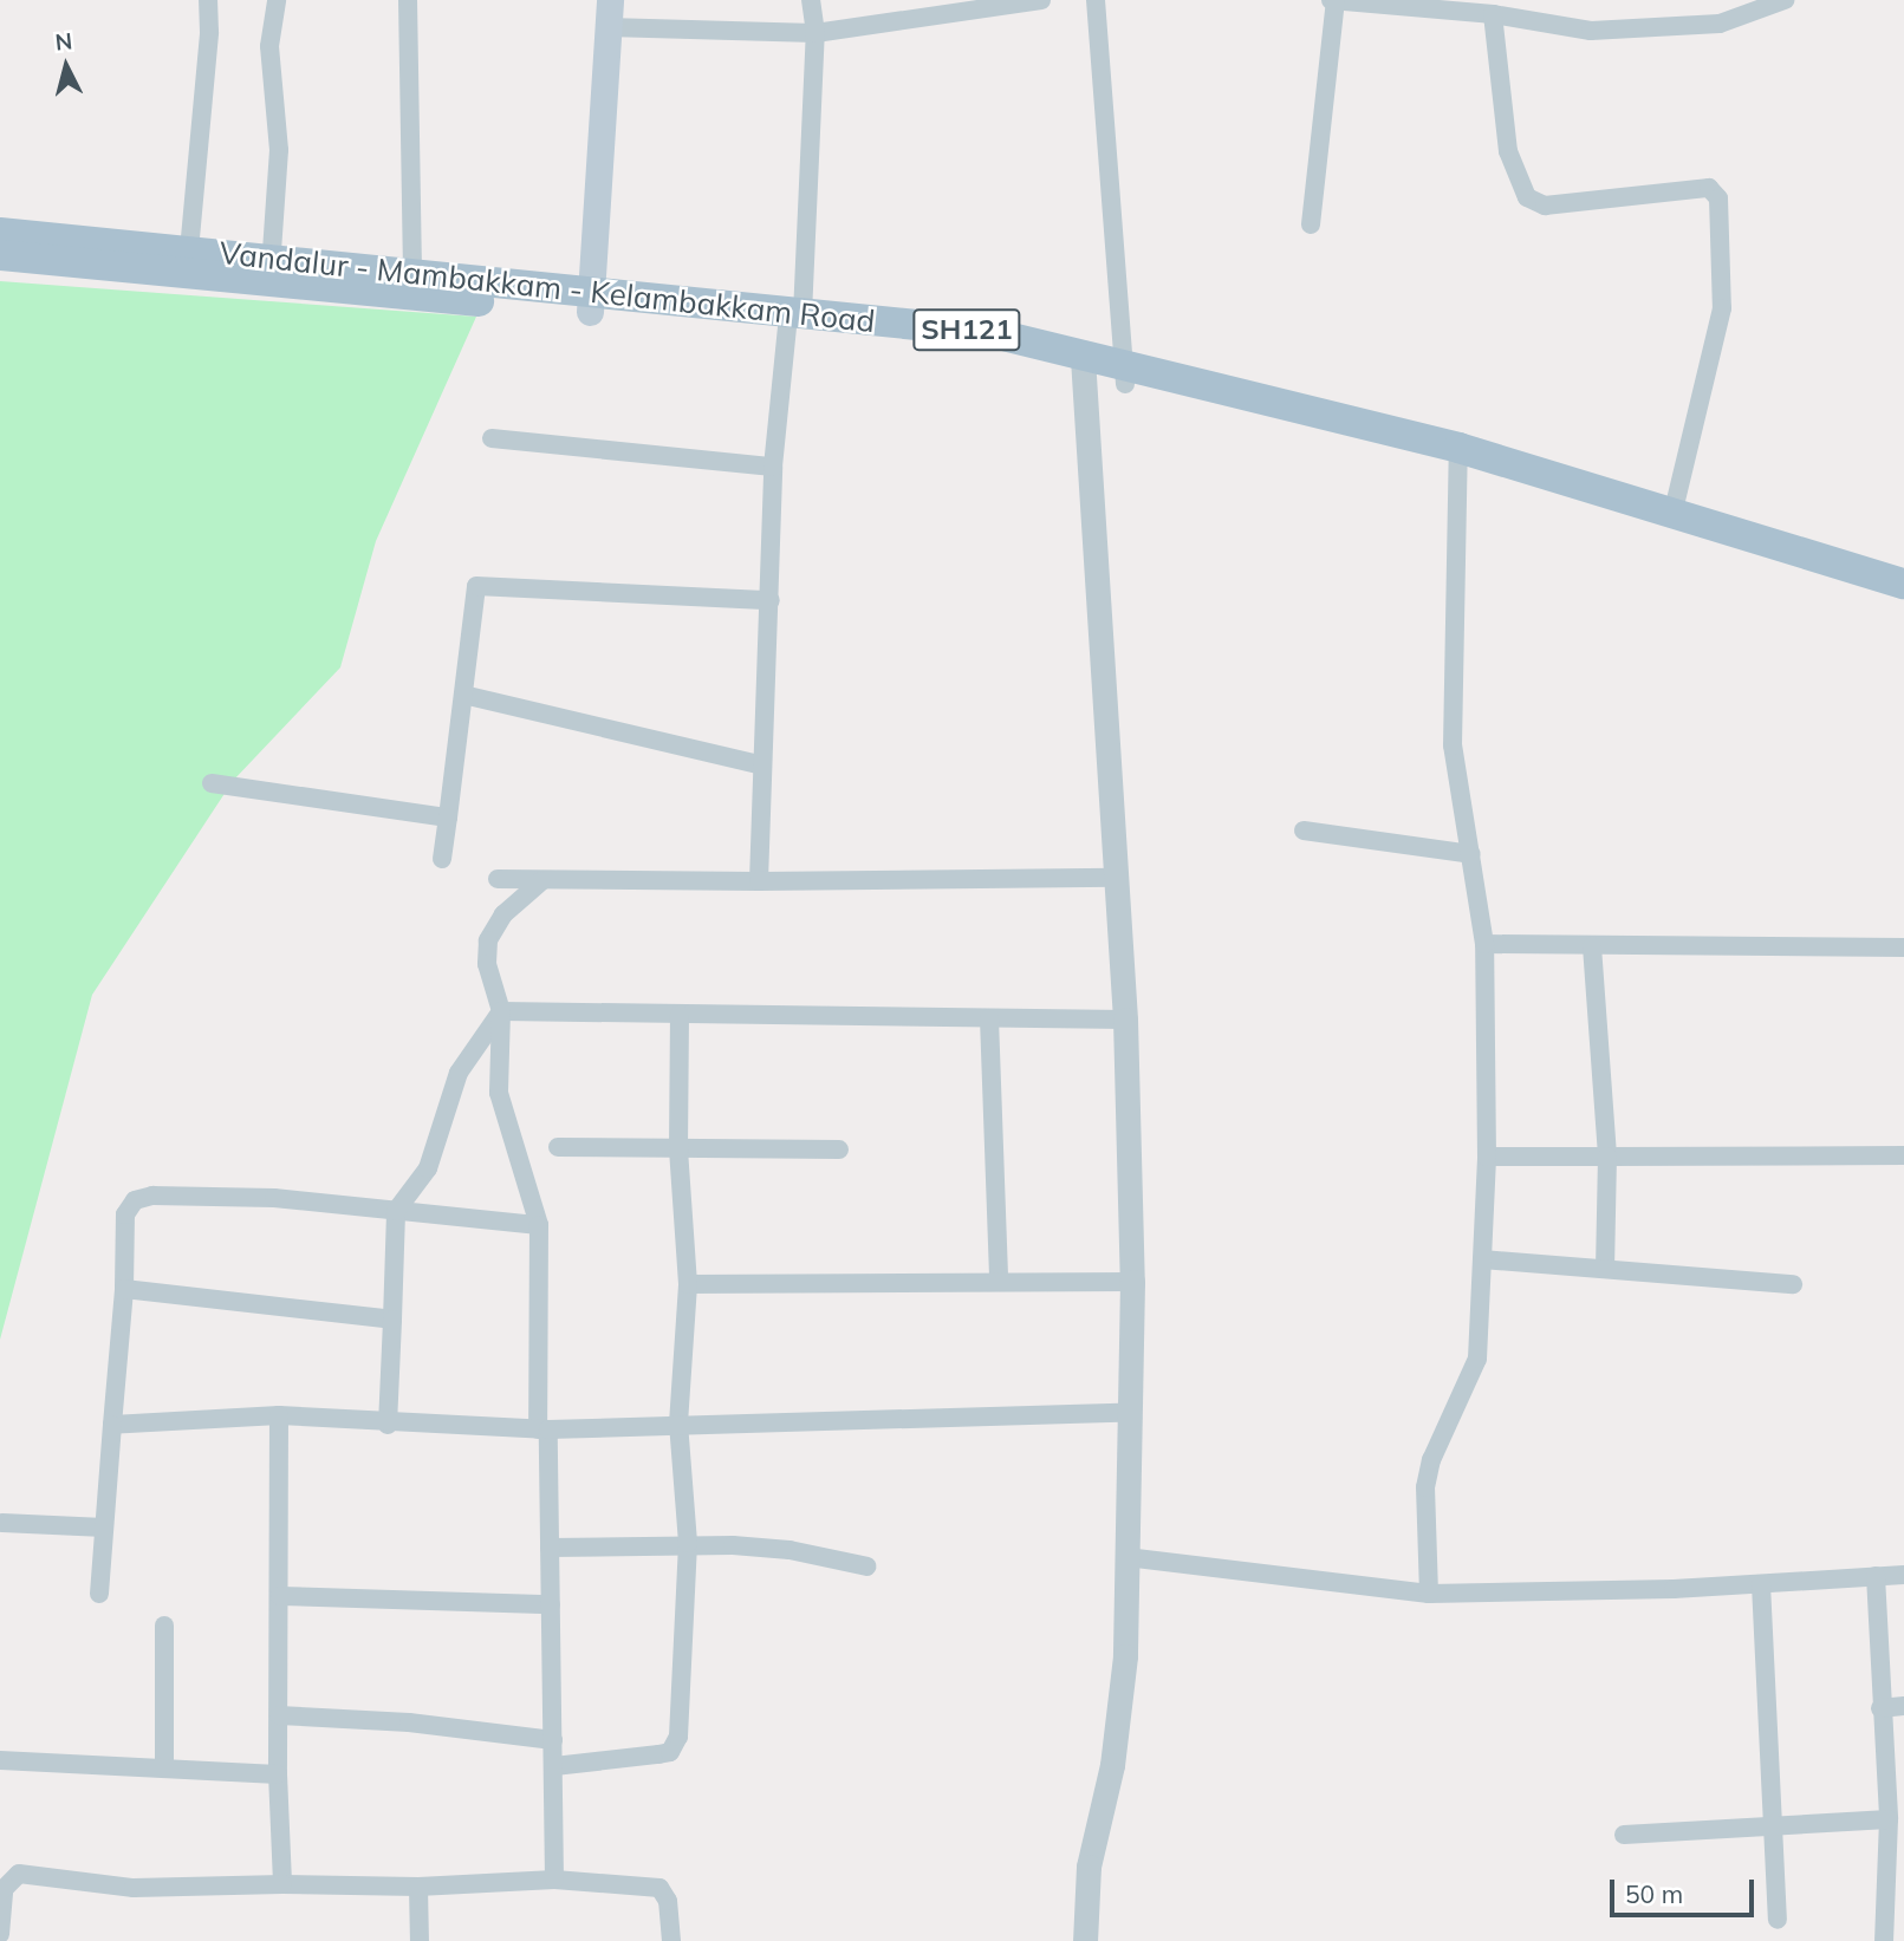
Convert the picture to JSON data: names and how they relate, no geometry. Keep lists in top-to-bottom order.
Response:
{
  "streets": {
    "main road": ["Vandalur - Mambakkam - Kelambakkam Road", "SH121"]
  },
  "scale_bar": "50 m",
  "north": "top"
}
